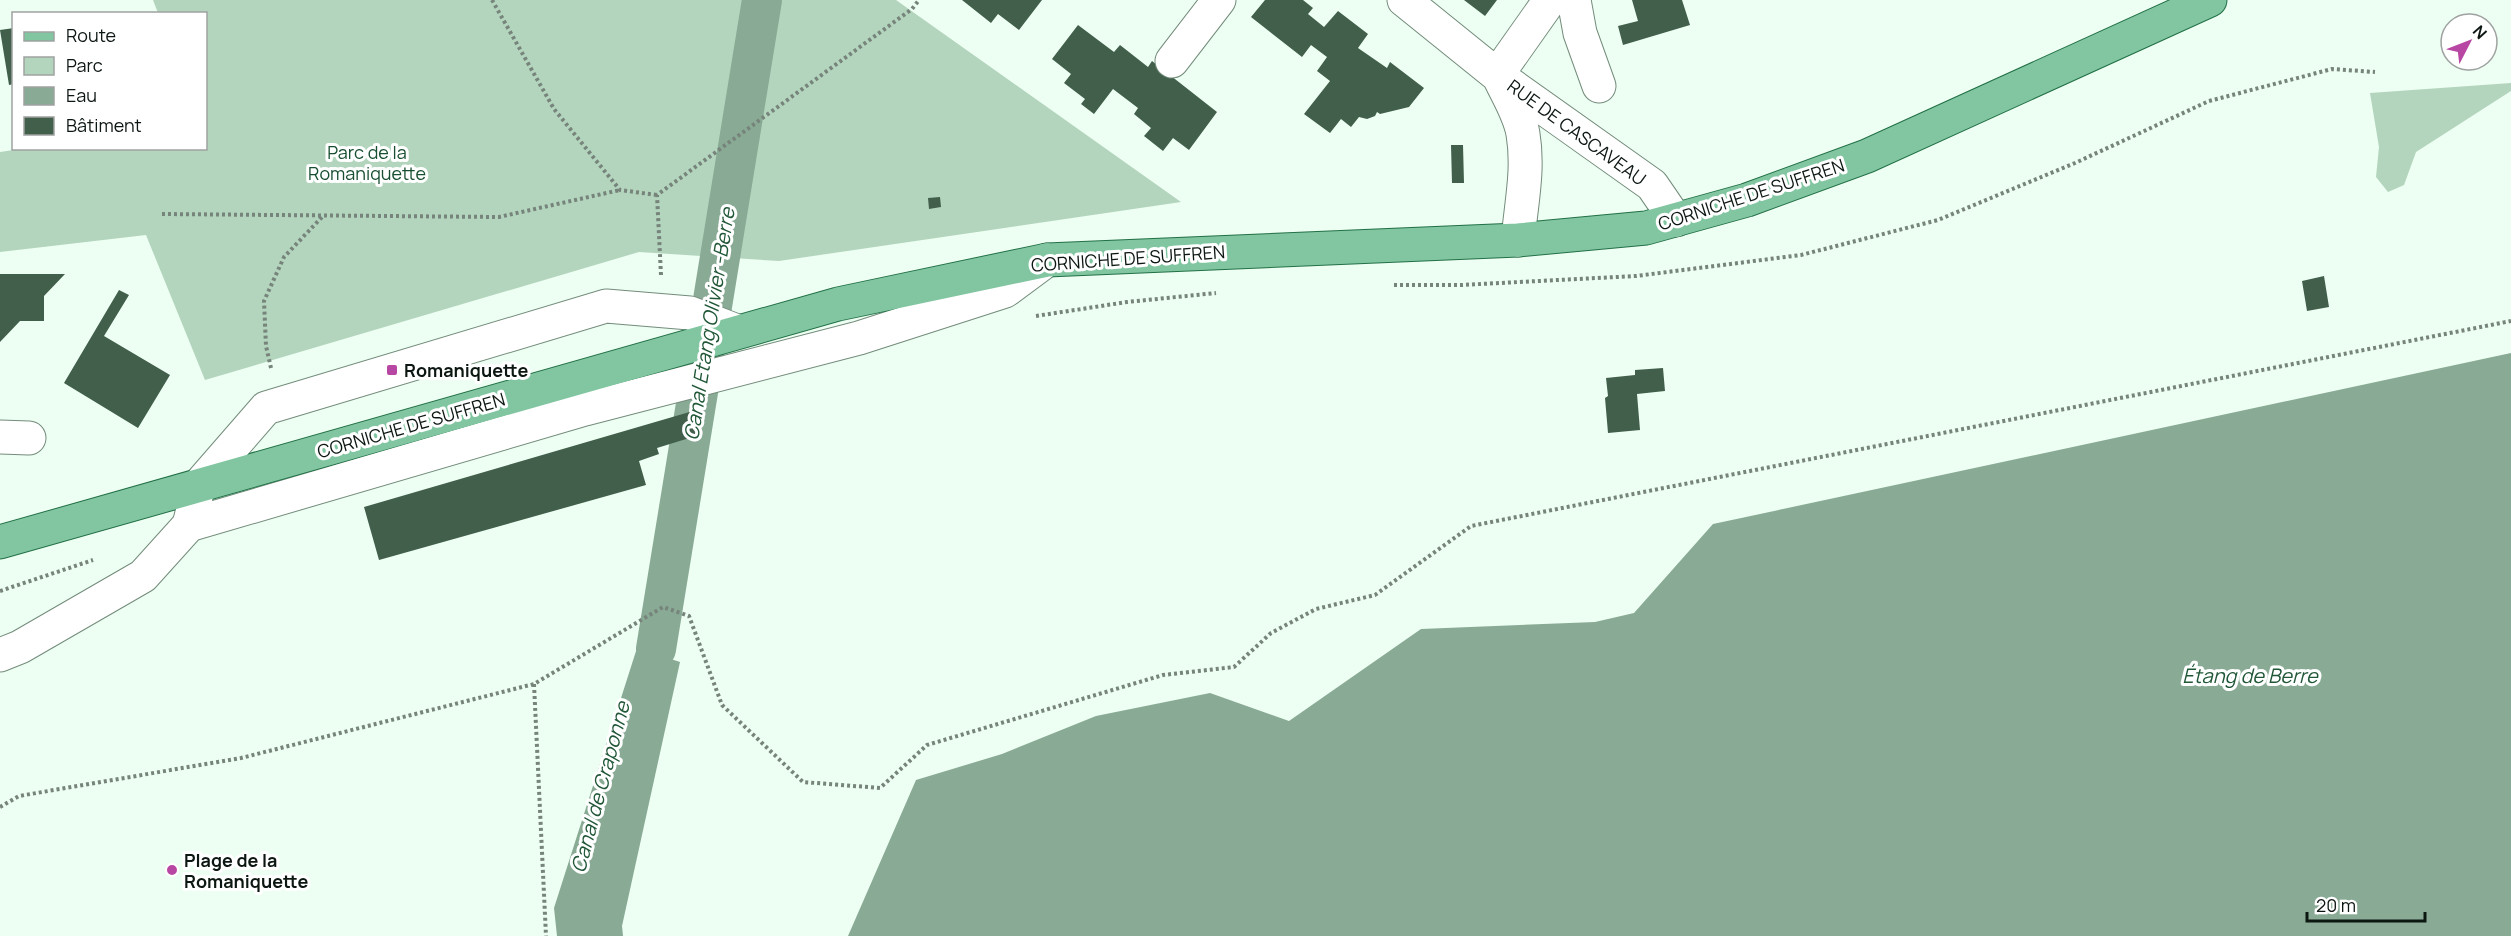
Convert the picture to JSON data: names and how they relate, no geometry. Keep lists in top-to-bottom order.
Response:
{
  "streets": {
    "main road": ["CORNICHE DE SUFFREN"],
    "street": ["RUE DE CASCAVEAU"]
  },
  "crossings": [
    ["RUE DE CASCAVEAU", "CORNICHE DE SUFFREN"]
  ],
  "water": ["Canal Etang Olivier -Berre", "Étang de Berre", "Canal de Craponne"],
  "parks": ["Parc de la Romaniquette"],
  "places": {
    "transit": ["Romaniquette"],
    "other": ["Plage de la Romaniquette"]
  },
  "legend": [
    "Route",
    "Parc",
    "Eau",
    "Bâtiment"
  ],
  "scale_bar": "20 m",
  "north": "top right"
}
